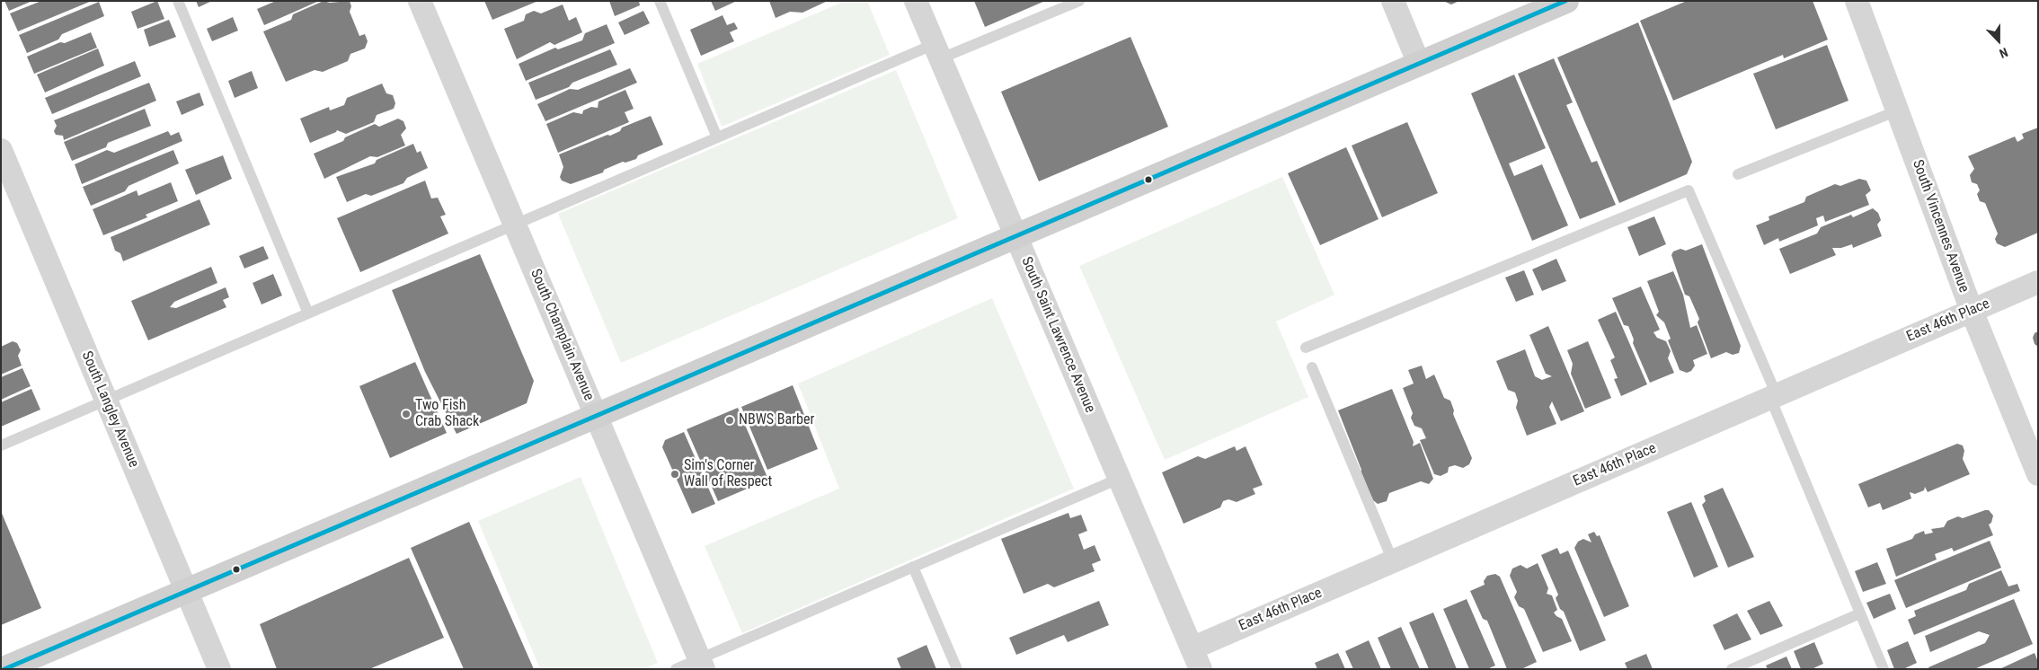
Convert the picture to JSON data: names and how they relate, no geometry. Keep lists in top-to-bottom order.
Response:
{
  "streets": {
    "street": [
      "South Vincennes Avenue",
      "East 46th Place",
      "South Champlain Avenue",
      "South Saint Lawrence Avenue",
      "South Langley Avenue"
    ]
  },
  "crossings": [
    ["South Vincennes Avenue", "East 46th Place"],
    ["East 46th Place", "South Saint Lawrence Avenue"]
  ],
  "places": ["Two Fish Crab Shack", "NBWS Barber", "Sim's Corner Wall of Respect"],
  "north": "bottom"
}
